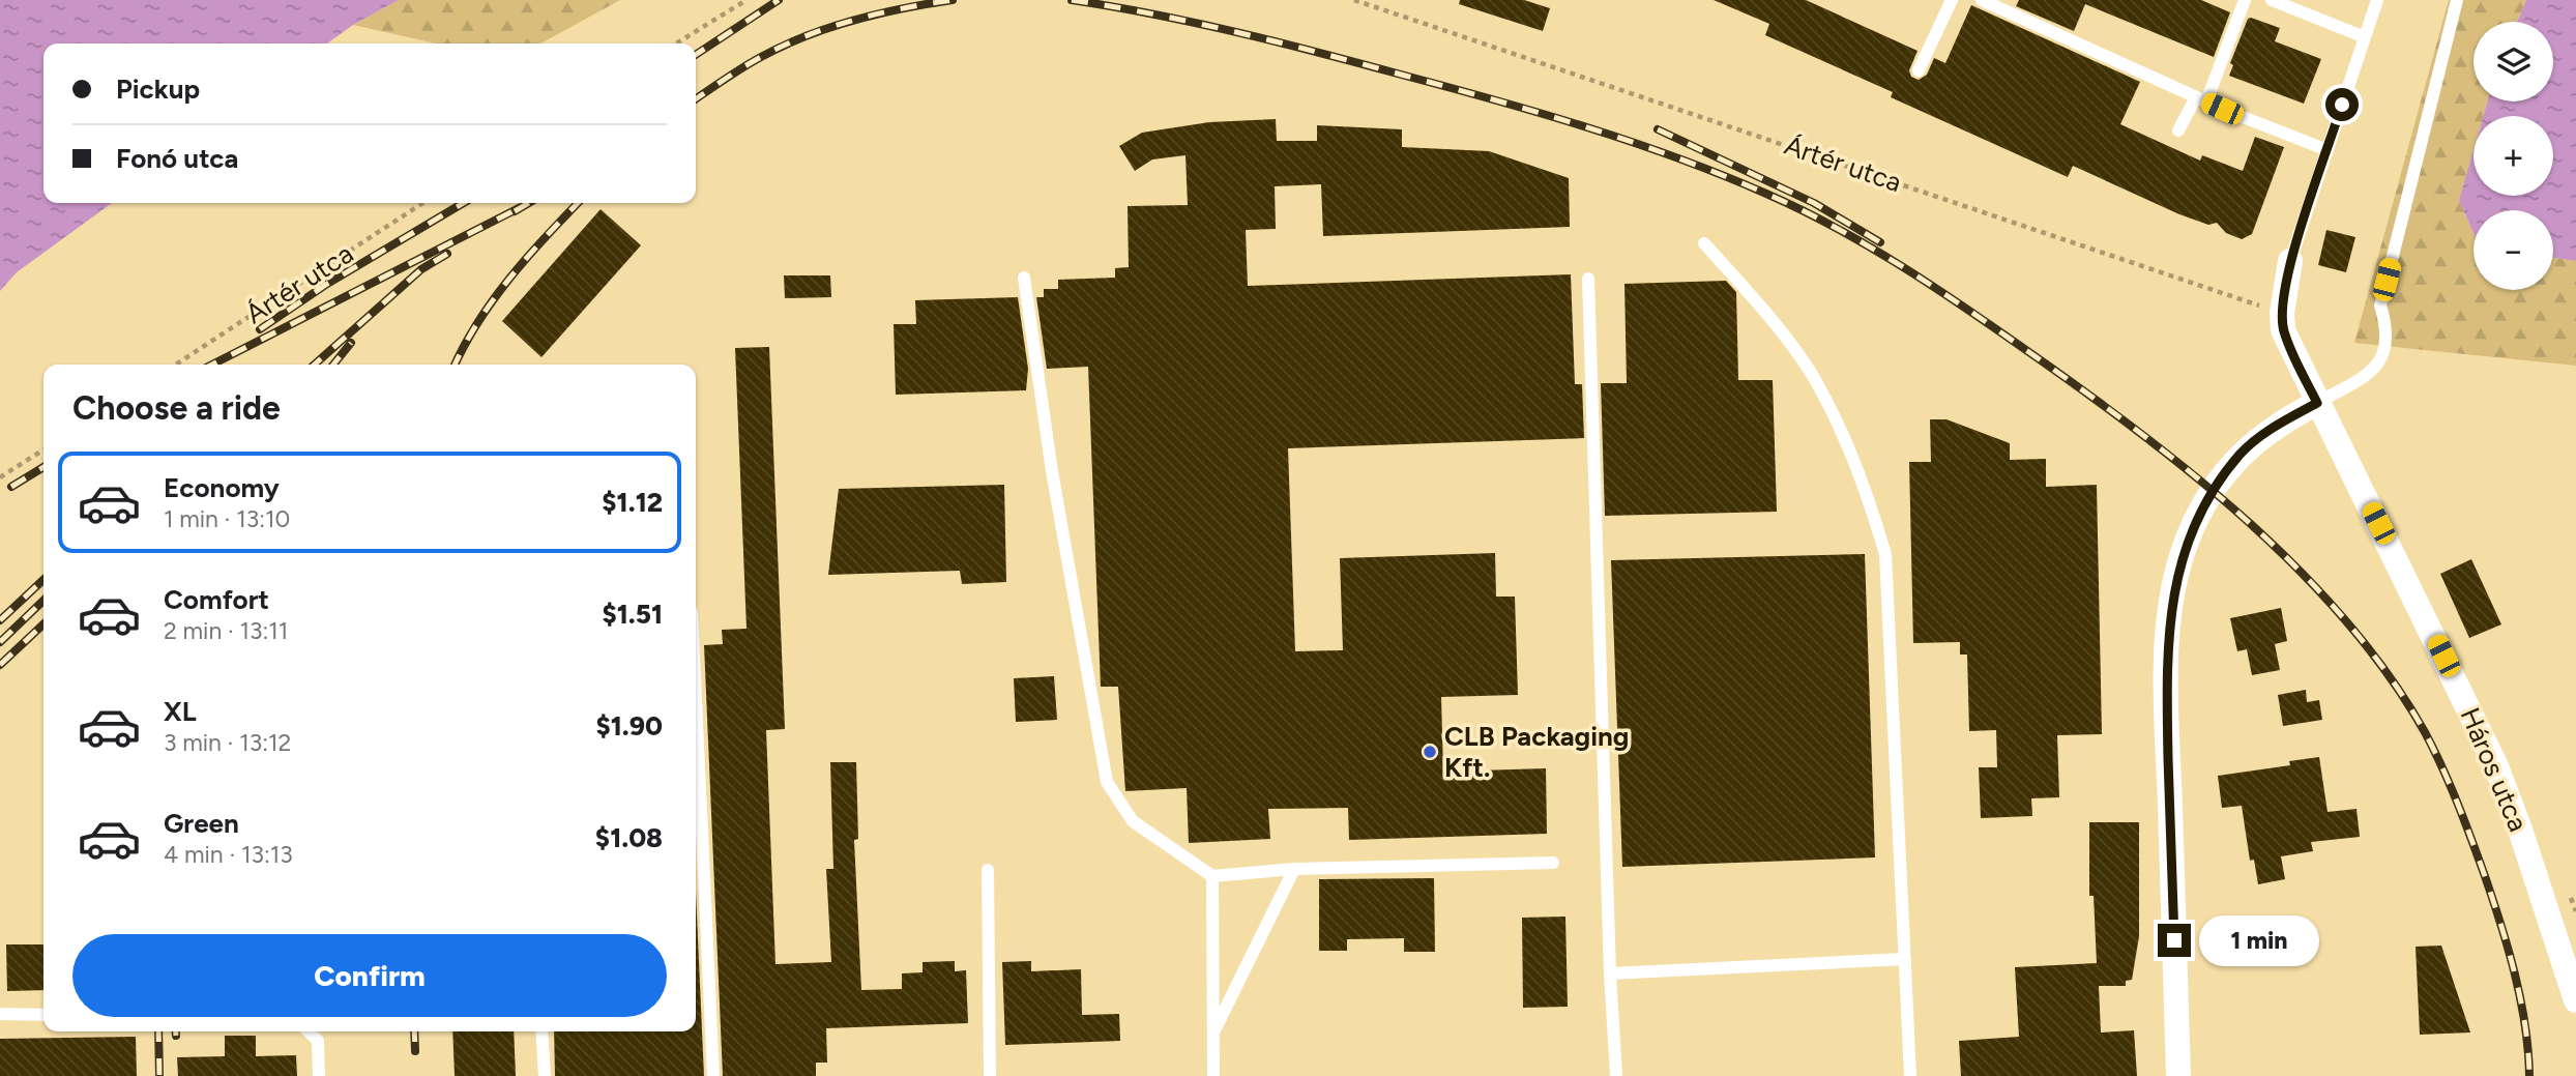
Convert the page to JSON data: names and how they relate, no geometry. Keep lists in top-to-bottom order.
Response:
{
  "streets": {
    "street": ["Háros utca"],
    "path": ["Ártér utca"]
  },
  "crossings": [
    ["Ártér utca", "Háros utca"]
  ],
  "places": ["CLB Packaging Kft."],
  "page": {
    "map_buttons": ["+", "−"],
    "banner": ["Pickup", "Fonó utca"],
    "heading": "Choose a ride",
    "list": [
      {
        "name": "Economy",
        "note": "1 min · 13:10",
        "value": "$1.12"
      },
      {
        "name": "Comfort",
        "note": "2 min · 13:11",
        "value": "$1.51"
      },
      {
        "name": "XL",
        "note": "3 min · 13:12",
        "value": "$1.90"
      },
      {
        "name": "Green",
        "note": "4 min · 13:13",
        "value": "$1.08"
      }
    ],
    "bubble": "1 min",
    "buttons": "Confirm"
  }
}
